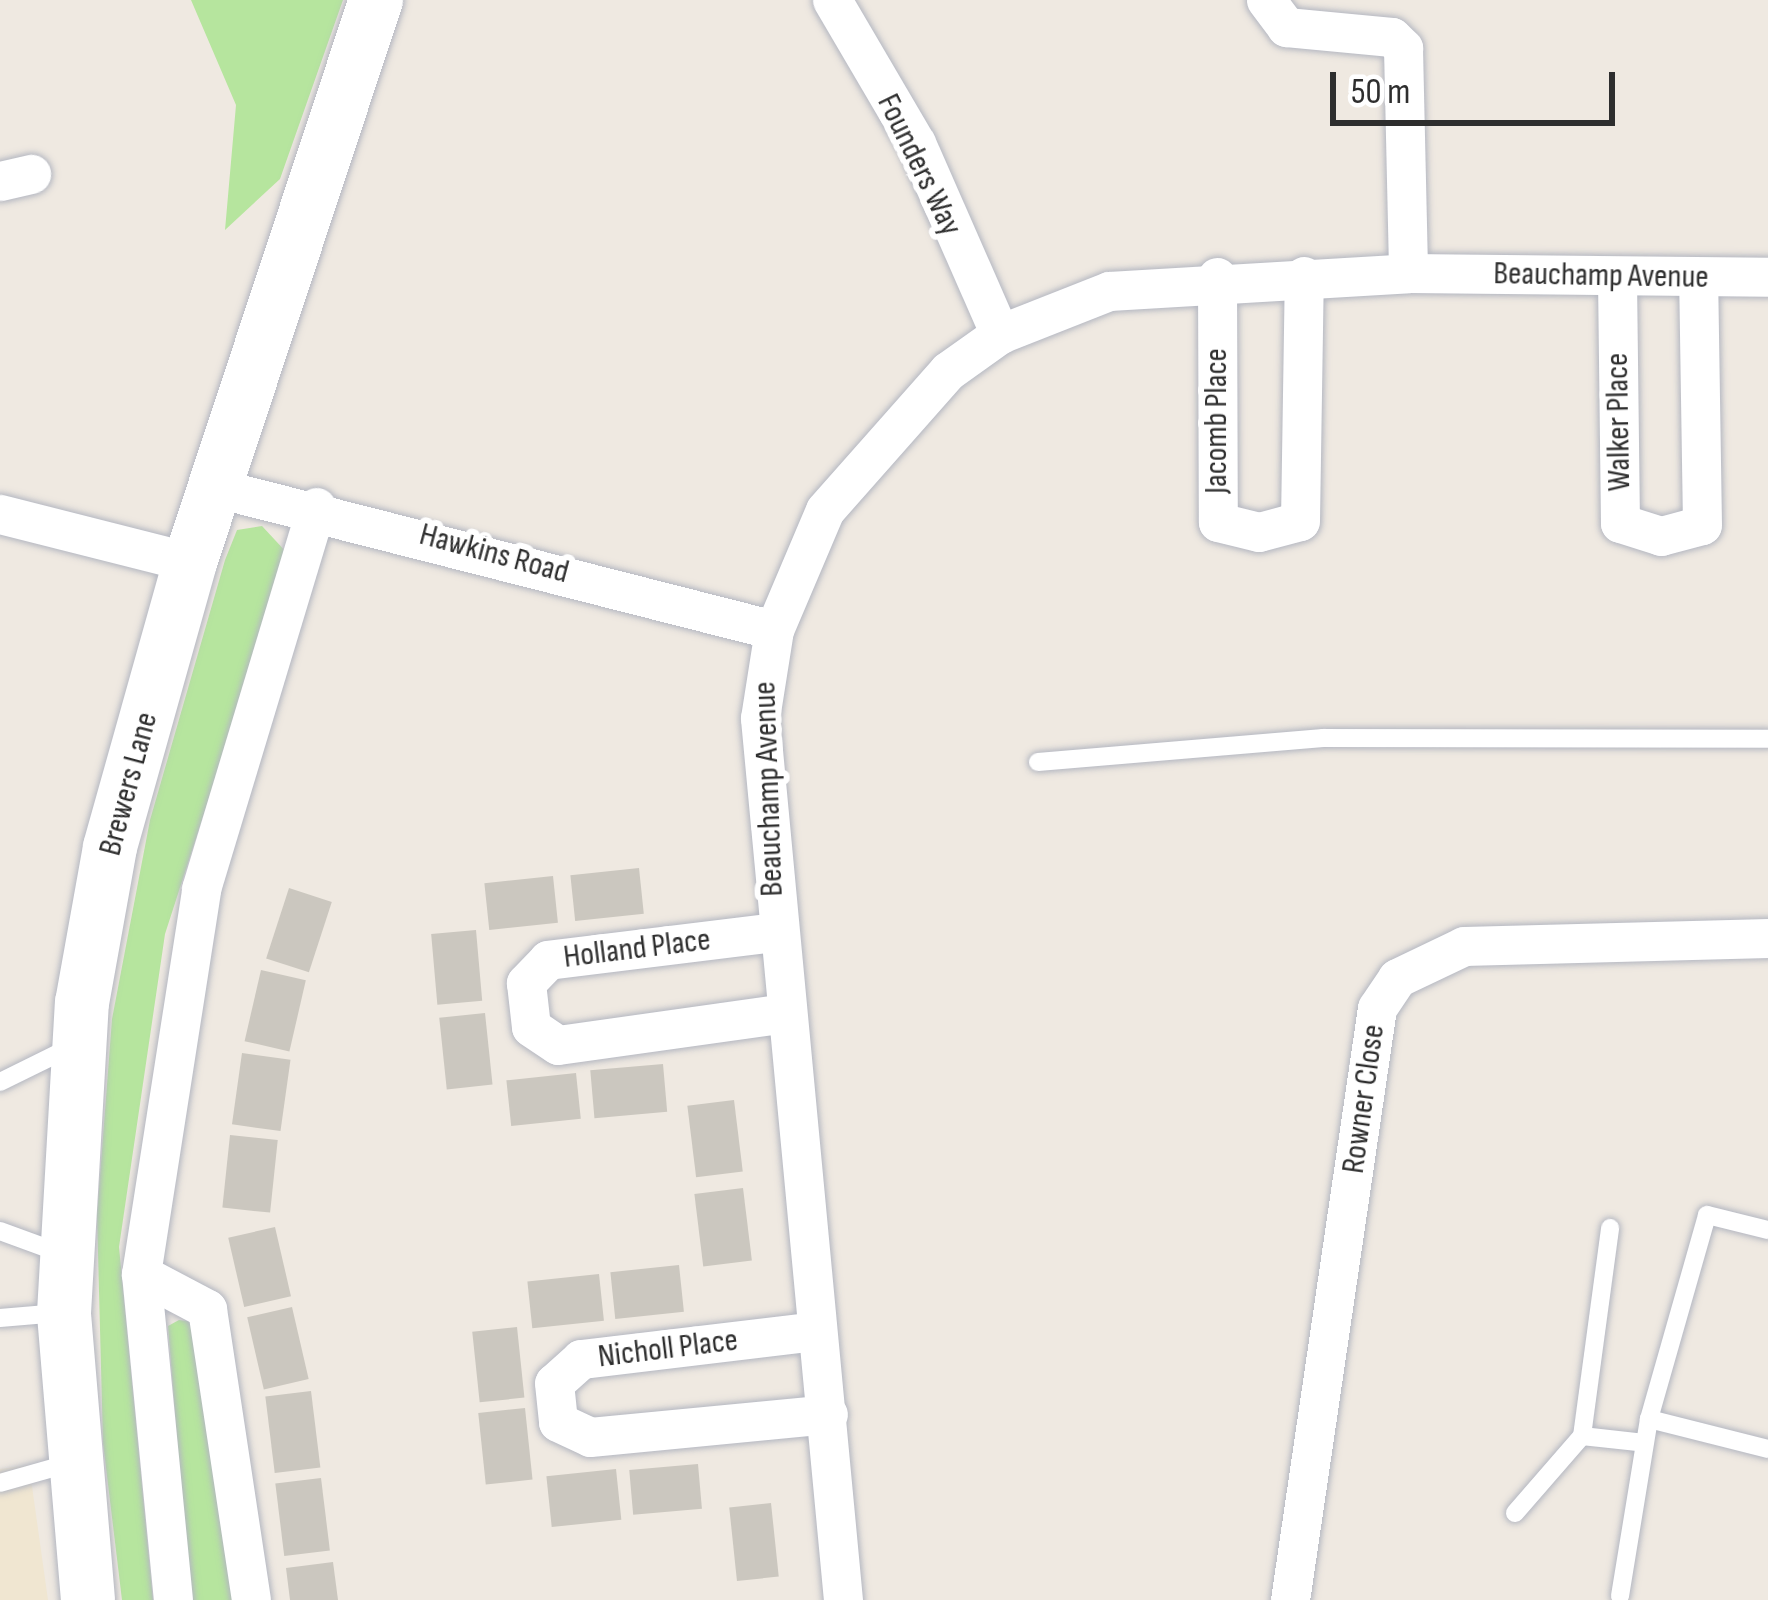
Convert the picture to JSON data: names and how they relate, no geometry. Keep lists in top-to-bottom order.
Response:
{
  "streets": {
    "street": [
      "Founders Way",
      "Beauchamp Avenue",
      "Jacomb Place",
      "Walker Place",
      "Hawkins Road",
      "Brewers Lane",
      "Holland Place",
      "Rowner Close",
      "Nicholl Place"
    ]
  },
  "crossings": [
    ["Founders Way", "Beauchamp Avenue"],
    ["Beauchamp Avenue", "Jacomb Place"],
    ["Beauchamp Avenue", "Walker Place"],
    ["Beauchamp Avenue", "Hawkins Road"],
    ["Beauchamp Avenue", "Holland Place"],
    ["Beauchamp Avenue", "Nicholl Place"],
    ["Hawkins Road", "Brewers Lane"]
  ],
  "scale_bar": "50 m"
}
